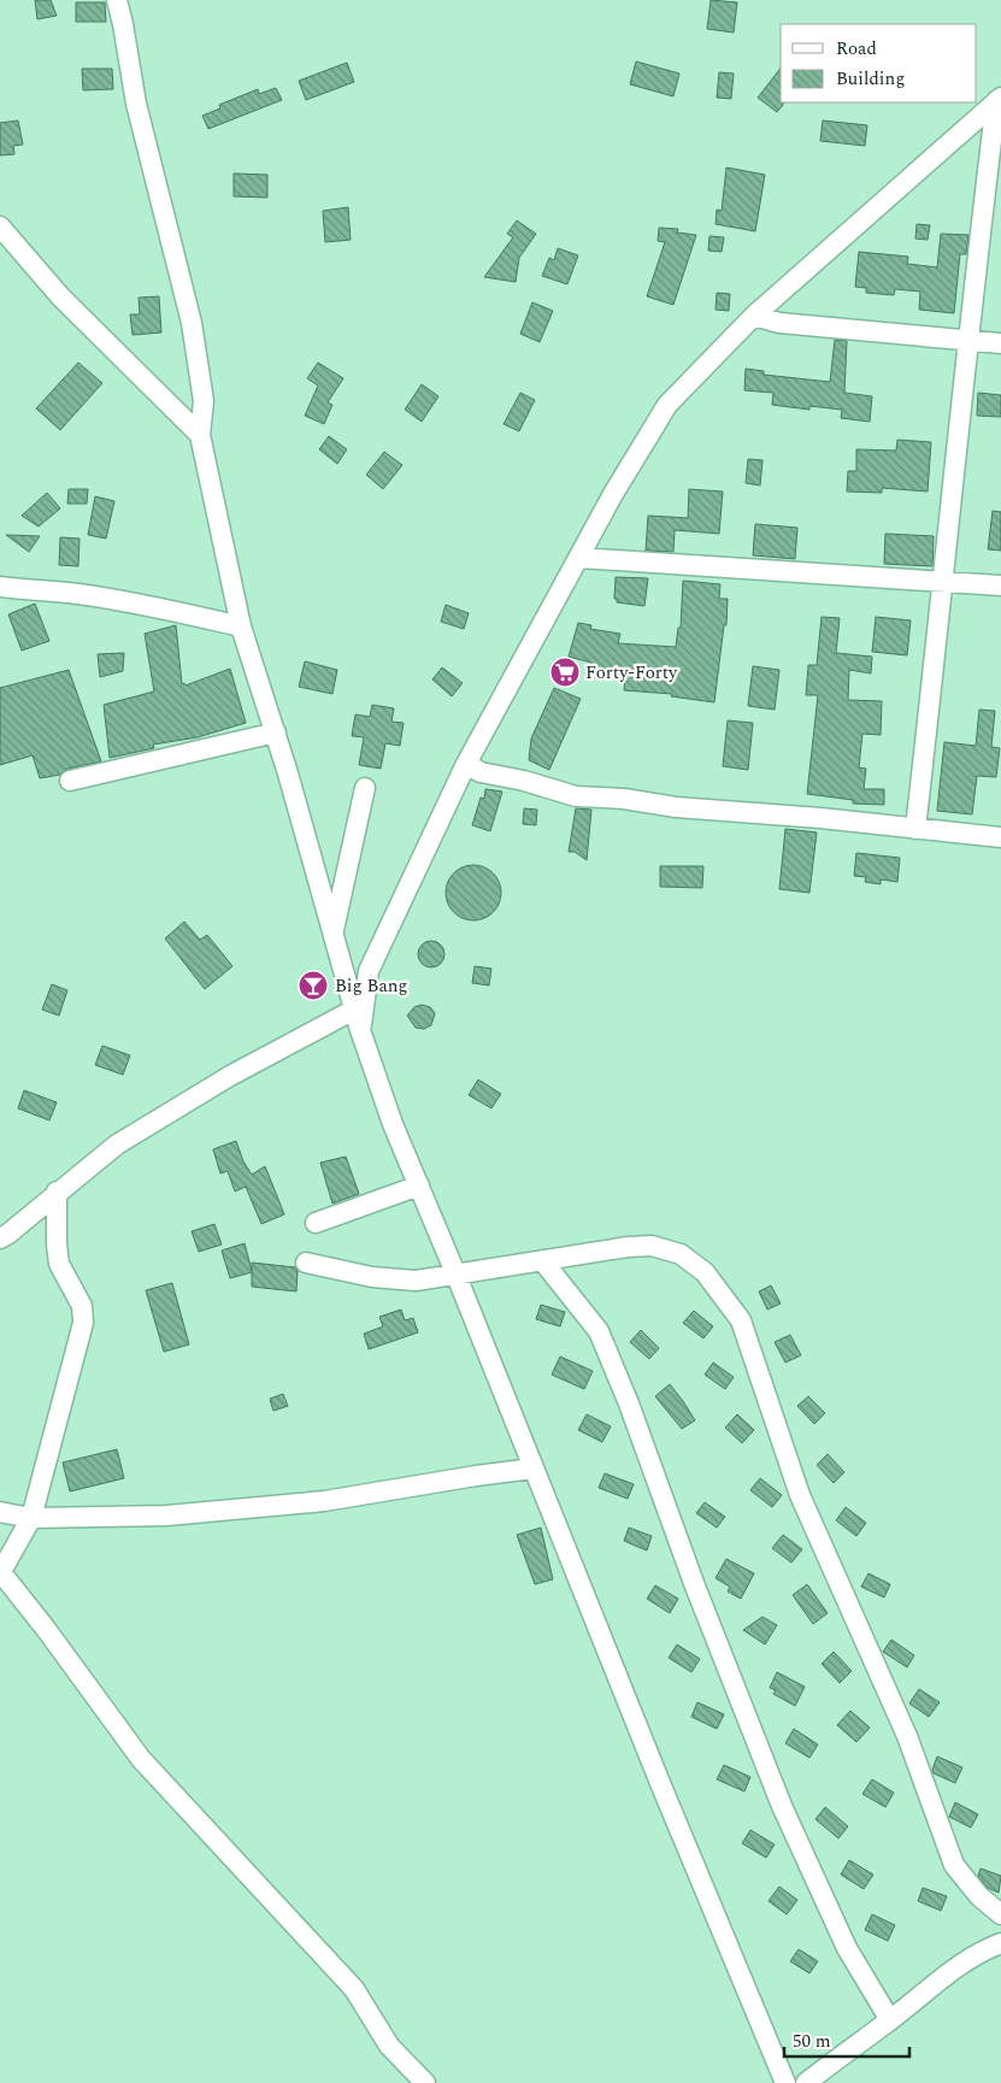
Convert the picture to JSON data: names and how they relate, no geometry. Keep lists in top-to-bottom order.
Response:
{
  "places": {
    "supermarket": ["Forty-Forty"],
    "bar": ["Big Bang"]
  },
  "legend": ["Road", "Building"],
  "scale_bar": "50 m"
}
